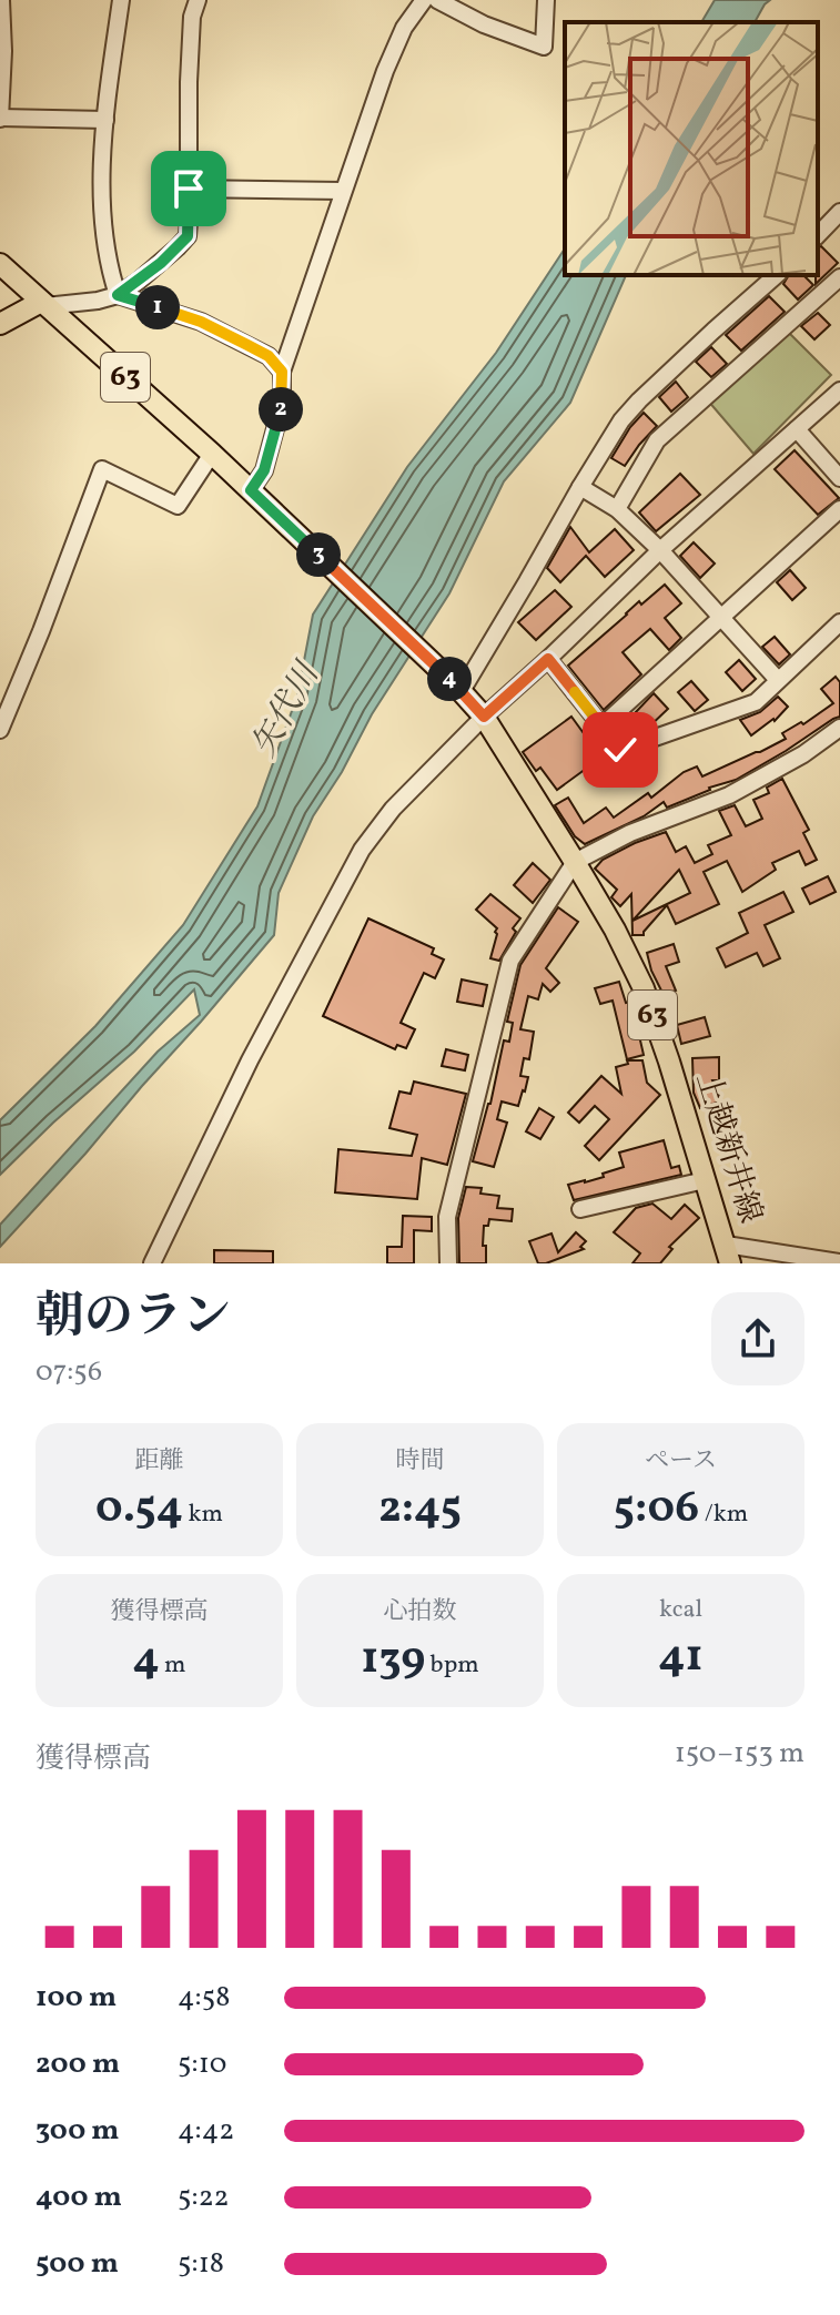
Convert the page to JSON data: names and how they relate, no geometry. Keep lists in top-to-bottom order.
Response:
{
  "streets": {
    "main road": ["63", "上越新井線"]
  },
  "crossings": [
    ["63", "上越新井線"]
  ],
  "water": ["矢代川"],
  "page": {
    "pins": [
      "1",
      "2",
      "3",
      "4"
    ],
    "heading": ["朝のラン", "07:56"],
    "stats": [
      ["距離", "0.54 km"],
      ["時間", "2:45"],
      ["ペース", "5:06 /km"],
      ["獲得標高", "4 m"],
      ["心拍数", "139 bpm"],
      ["kcal", "41"]
    ],
    "chart": ["獲得標高", "150–153 m"],
    "list": [
      {
        "name": "100 m",
        "note": "4:58"
      },
      {
        "name": "200 m",
        "note": "5:10"
      },
      {
        "name": "300 m",
        "note": "4:42"
      },
      {
        "name": "400 m",
        "note": "5:22"
      },
      {
        "name": "500 m",
        "note": "5:18"
      }
    ]
  }
}
